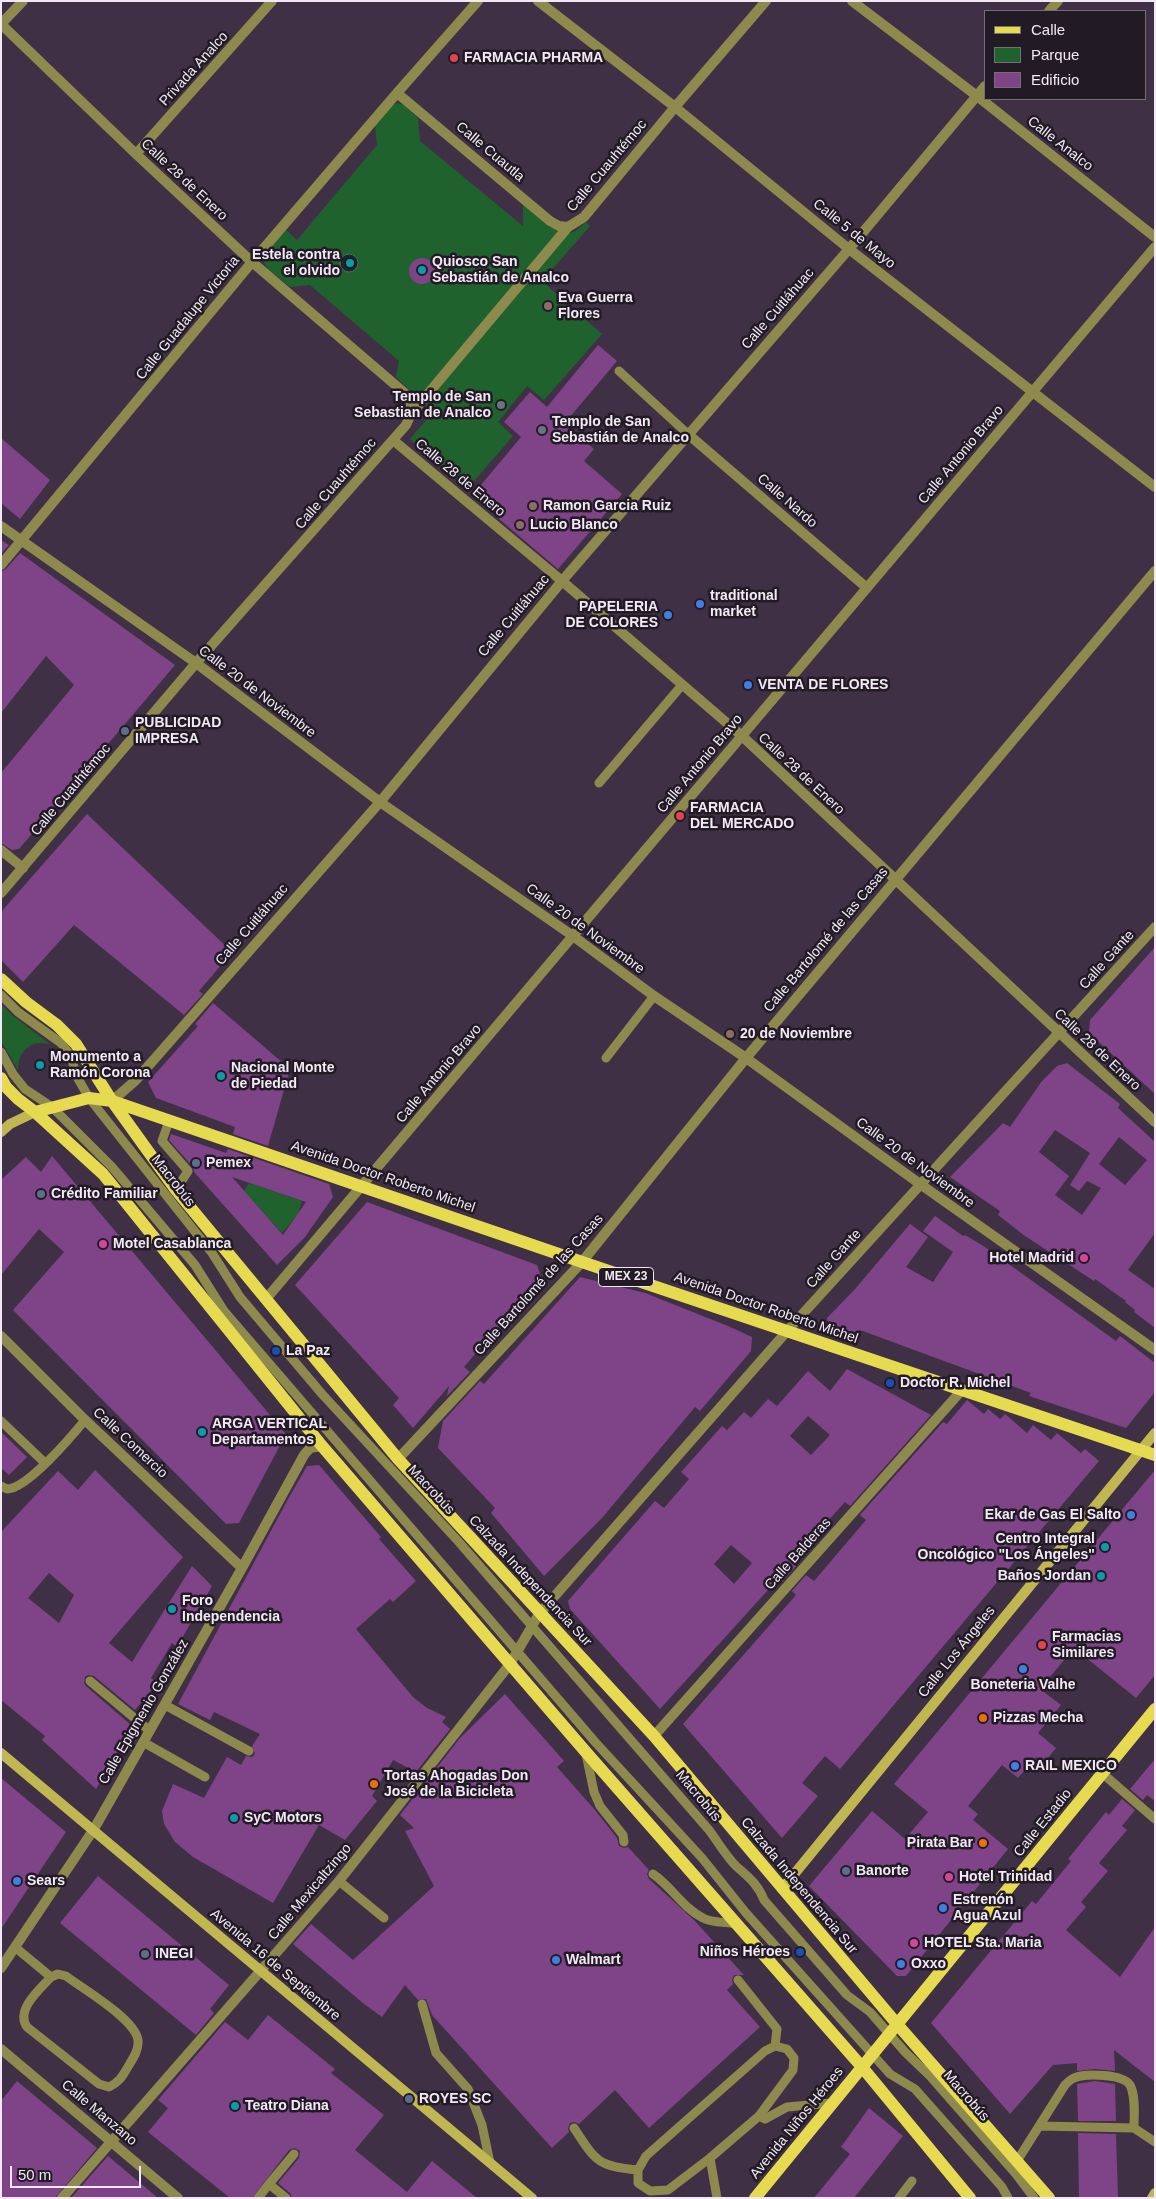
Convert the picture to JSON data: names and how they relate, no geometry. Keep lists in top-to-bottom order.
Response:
{
  "streets": {
    "main road": [
      "Avenida Doctor Roberto Michel",
      "MEX 23",
      "Calzada Independencia Sur",
      "Calle Estadio",
      "Avenida Niños Héroes"
    ],
    "street": [
      "Privada Analco",
      "Calle Analco",
      "Calle Cuautla",
      "Calle Cuauhtémoc",
      "Calle 28 de Enero",
      "Calle 5 de Mayo",
      "Calle Cuitláhuac",
      "Calle Guadalupe Victoria",
      "Calle Antonio Bravo",
      "Calle Nardo",
      "Calle 20 de Noviembre",
      "Calle Bartolomé de las Casas",
      "Calle Gante",
      "Calle Comercio",
      "Calle Balderas",
      "Calle Los Ángeles",
      "Calle Epigmenio González",
      "Calle Mexicaltzingo",
      "Avenida 16 de Septiembre",
      "Calle Manzano"
    ],
    "lane": ["Macrobús"]
  },
  "crossings": [
    ["Privada Analco", "Calle 28 de Enero"],
    ["Calle Analco", "Calle Cuitláhuac"],
    ["Calle Cuautla", "Calle Cuauhtémoc"],
    ["Calle Cuautla", "Calle Guadalupe Victoria"],
    ["Calle Cuauhtémoc", "Calle 28 de Enero"],
    ["Calle Cuauhtémoc", "Calle 5 de Mayo"],
    ["Calle Cuauhtémoc", "Calle 20 de Noviembre"],
    ["Calle 28 de Enero", "Calle Cuitláhuac"],
    ["Calle 28 de Enero", "Calle Guadalupe Victoria"],
    ["Calle 28 de Enero", "Calle Antonio Bravo"],
    ["Calle 28 de Enero", "Calle Bartolomé de las Casas"],
    ["Calle 28 de Enero", "Calle Gante"],
    ["Calle 5 de Mayo", "Calle Cuitláhuac"],
    ["Calle 5 de Mayo", "Calle Antonio Bravo"],
    ["Calle Cuitláhuac", "Calle Nardo"],
    ["Calle Cuitláhuac", "Calle 20 de Noviembre"],
    ["Calle Cuitláhuac", "Avenida Doctor Roberto Michel"],
    ["Calle Cuitláhuac", "Calzada Independencia Sur"],
    ["Calle Guadalupe Victoria", "Calle 20 de Noviembre"],
    ["Calle Antonio Bravo", "Calle Nardo"],
    ["Calle Antonio Bravo", "Calle 20 de Noviembre"],
    ["Calle Antonio Bravo", "Avenida Doctor Roberto Michel"],
    ["Calle Antonio Bravo", "Calzada Independencia Sur"],
    ["Calle 20 de Noviembre", "Calle Bartolomé de las Casas"],
    ["Calle 20 de Noviembre", "Calle Gante"],
    ["Calle Bartolomé de las Casas", "Avenida Doctor Roberto Michel"],
    ["Calle Bartolomé de las Casas", "Calzada Independencia Sur"],
    ["Calle Gante", "Avenida Doctor Roberto Michel"],
    ["Calle Gante", "Macrobús"],
    ["Calle Gante", "Calzada Independencia Sur"],
    ["Calle Gante", "Calle Mexicaltzingo"],
    ["Avenida Doctor Roberto Michel", "Calle Balderas"],
    ["Avenida Doctor Roberto Michel", "Calzada Independencia Sur"],
    ["Avenida Doctor Roberto Michel", "Calle Los Ángeles"],
    ["Macrobús", "Calzada Independencia Sur"],
    ["Macrobús", "Calle Estadio"],
    ["Macrobús", "Calle Mexicaltzingo"],
    ["Calle Comercio", "Calle Epigmenio González"],
    ["Calle Balderas", "Calzada Independencia Sur"],
    ["Calzada Independencia Sur", "Calle Los Ángeles"],
    ["Calzada Independencia Sur", "Calle Estadio"],
    ["Calle Epigmenio González", "Avenida 16 de Septiembre"],
    ["Calle Estadio", "Avenida Niños Héroes"],
    ["Calle Mexicaltzingo", "Avenida 16 de Septiembre"],
    ["Calle Mexicaltzingo", "Calle Manzano"]
  ],
  "places": [
    "FARMACIA PHARMA",
    "Estela contra el olvido",
    "Quiosco San Sebastián de Analco",
    "Eva Guerra Flores",
    "Templo de San Sebastian de Analco",
    "Templo de San Sebastián de Analco",
    "Ramon Garcia Ruiz",
    "Lucio Blanco",
    "traditional market",
    "PAPELERIA DE COLORES",
    "VENTA DE FLORES",
    "PUBLICIDAD IMPRESA",
    "FARMACIA DEL MERCADO",
    "20 de Noviembre",
    "Monumento a Ramón Corona",
    "Nacional Monte de Piedad",
    "Pemex",
    "Crédito Familiar",
    "Motel Casablanca",
    "Hotel Madrid",
    "La Paz",
    "Doctor R. Michel",
    "ARGA VERTICAL Departamentos",
    "Ekar de Gas El Salto",
    "Centro Integral Oncológico \"Los Ángeles\"",
    "Baños Jordan",
    "Foro Independencia",
    "Farmacias Similares",
    "Boneteria Valhe",
    "Pizzas Mecha",
    "RAIL MEXICO",
    "Tortas Ahogadas Don José de la Bicicleta",
    "SyC Motors",
    "Pirata Bar",
    "Banorte",
    "Hotel Trinidad",
    "Sears",
    "Estrenón Agua Azul",
    "HOTEL Sta. Maria",
    "Niños Héroes",
    "INEGI",
    "Walmart",
    "Oxxo",
    "ROYES SC",
    "Teatro Diana"
  ],
  "legend": ["Calle", "Parque", "Edificio"],
  "scale_bar": "50 m"
}
